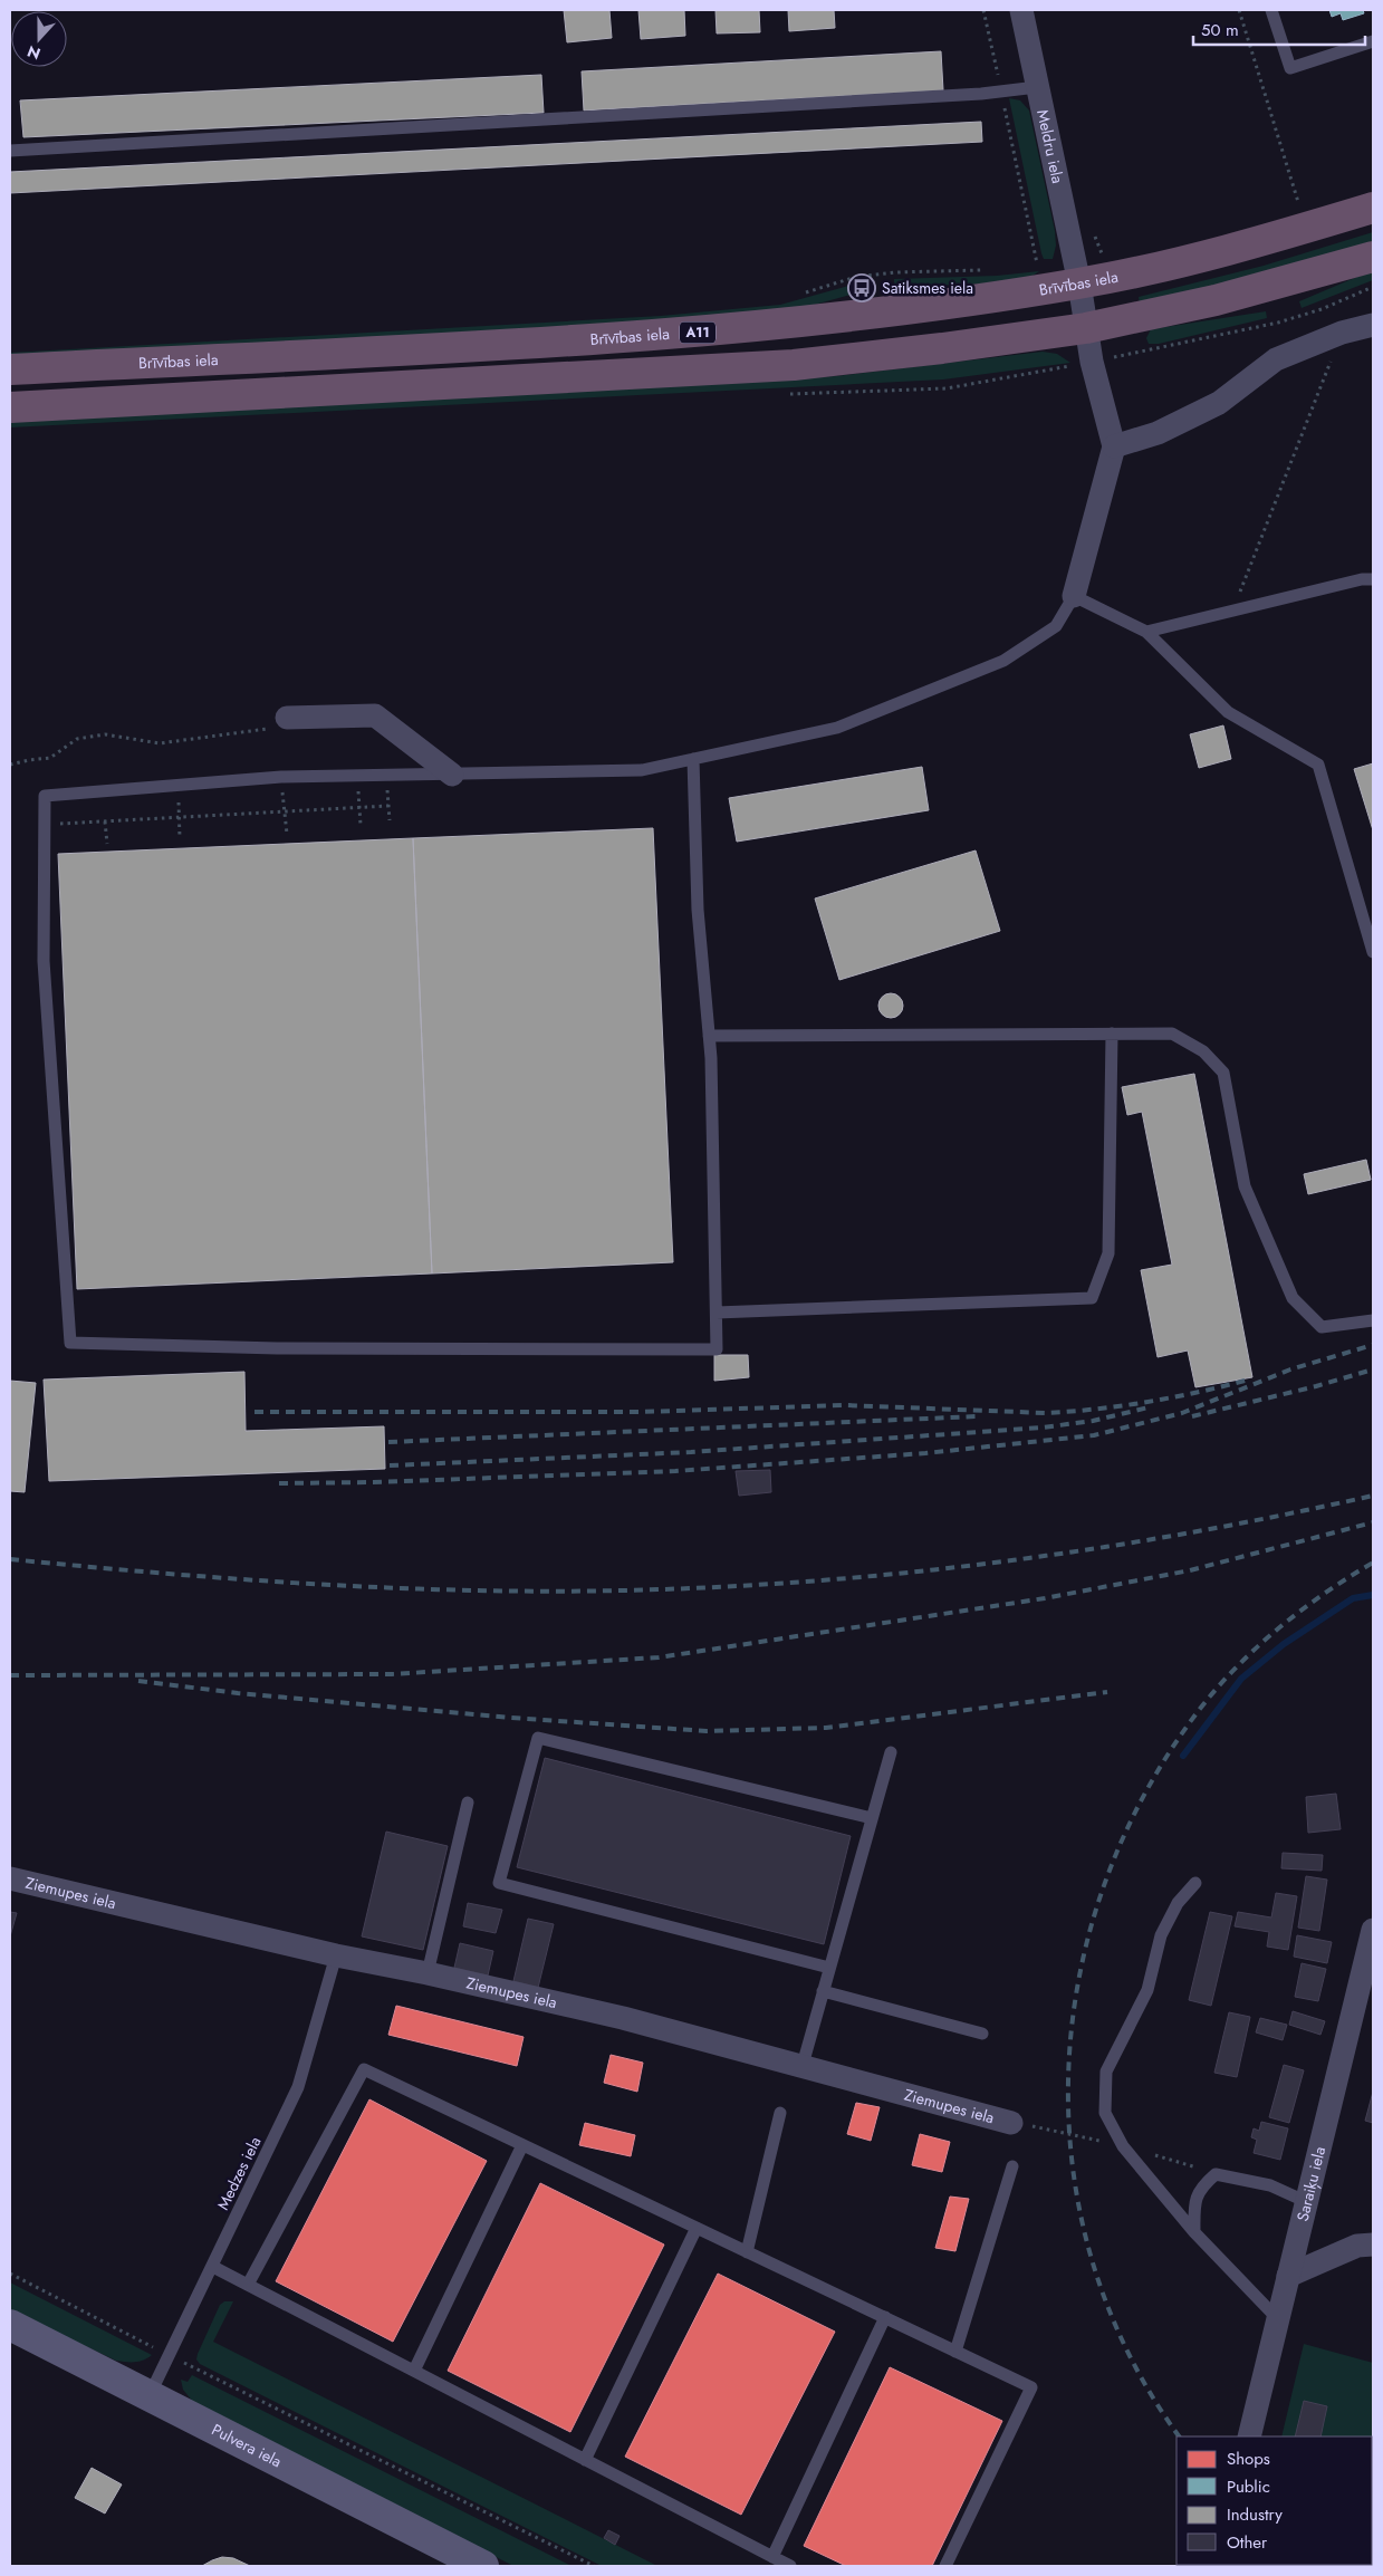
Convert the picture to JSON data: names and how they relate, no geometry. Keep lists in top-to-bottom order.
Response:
{
  "streets": {
    "highway": ["Brīvības iela", "A11"],
    "main road": ["Pulvera iela"],
    "street": ["Meldru iela", "Ziemupes iela", "Saraiķu iela"],
    "lane": ["Medzes iela"]
  },
  "crossings": [
    ["Meldru iela", "Brīvības iela"],
    ["Ziemupes iela", "Medzes iela"],
    ["Medzes iela", "Pulvera iela"]
  ],
  "places": {
    "bus stop": ["Satiksmes iela"]
  },
  "legend": [
    "Shops",
    "Public",
    "Industry",
    "Other"
  ],
  "scale_bar": "50 m",
  "north": "bottom"
}
